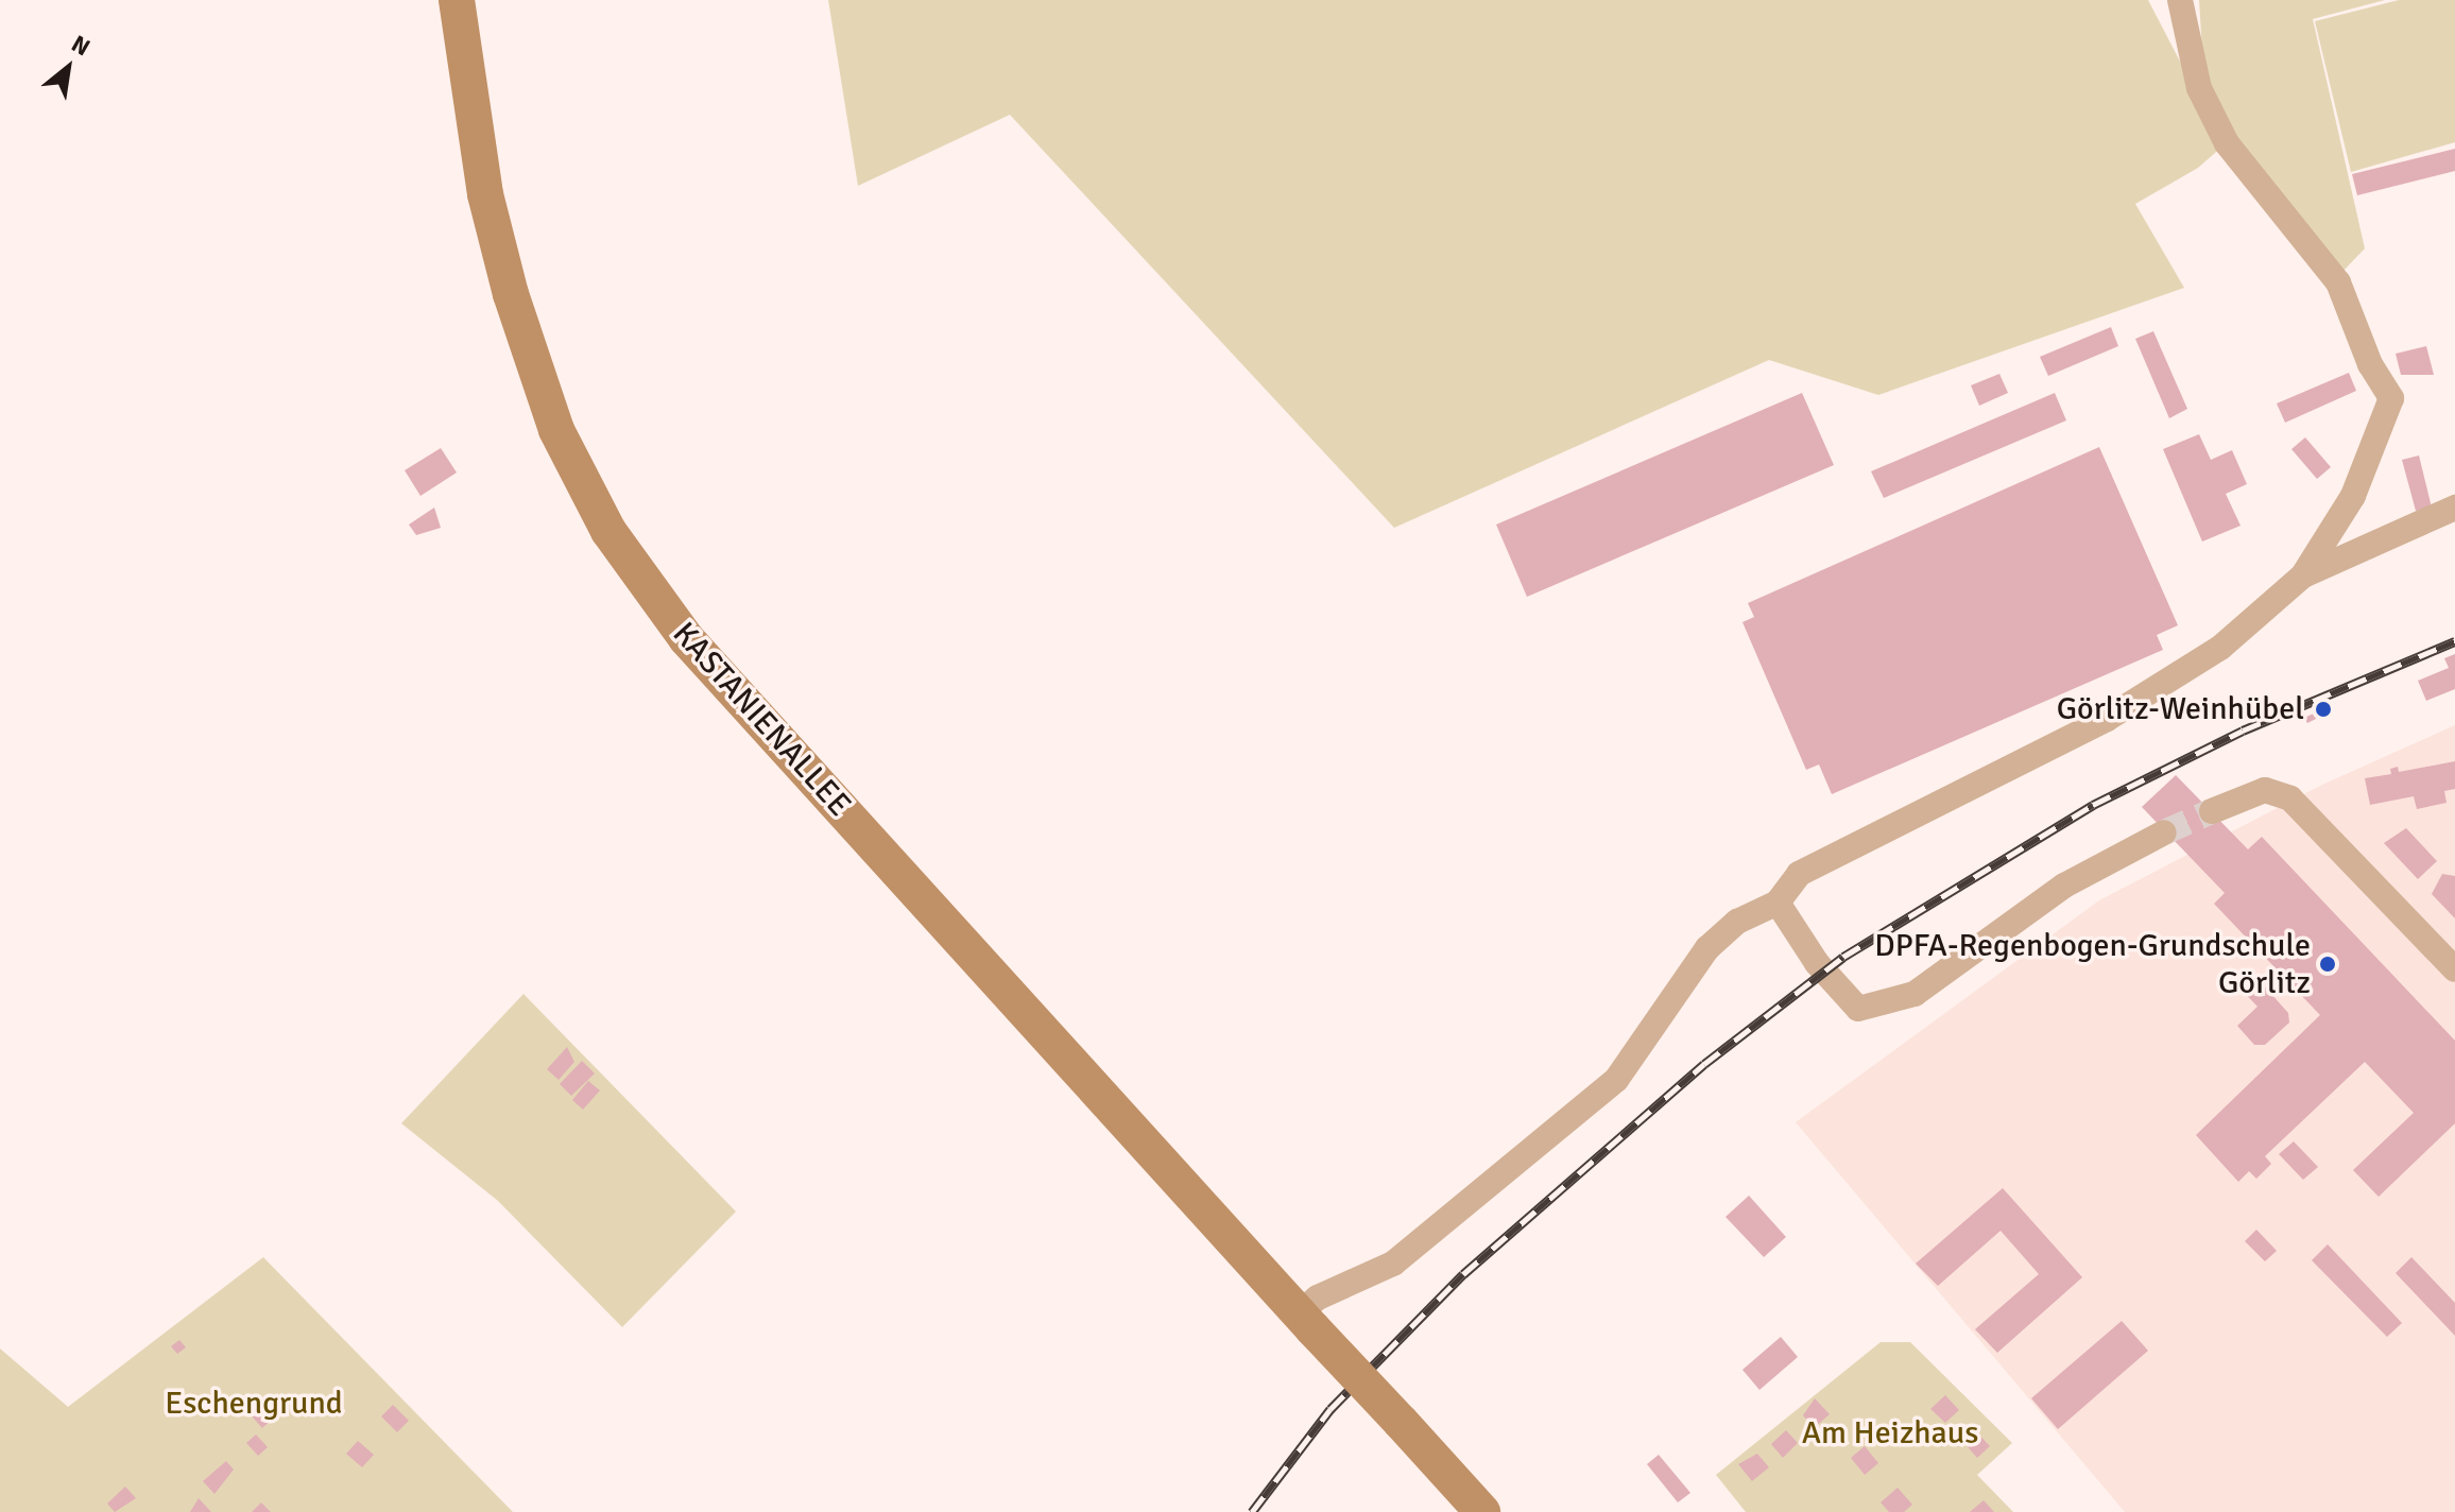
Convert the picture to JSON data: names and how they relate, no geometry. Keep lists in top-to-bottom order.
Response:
{
  "streets": {
    "street": ["KASTANIENALLEE"]
  },
  "parks": ["Eschengrund", "Am Heizhaus"],
  "places": ["Görlitz-Weinhübel", "DPFA-Regenbogen-Grundschule Görlitz"],
  "north": "top right"
}
